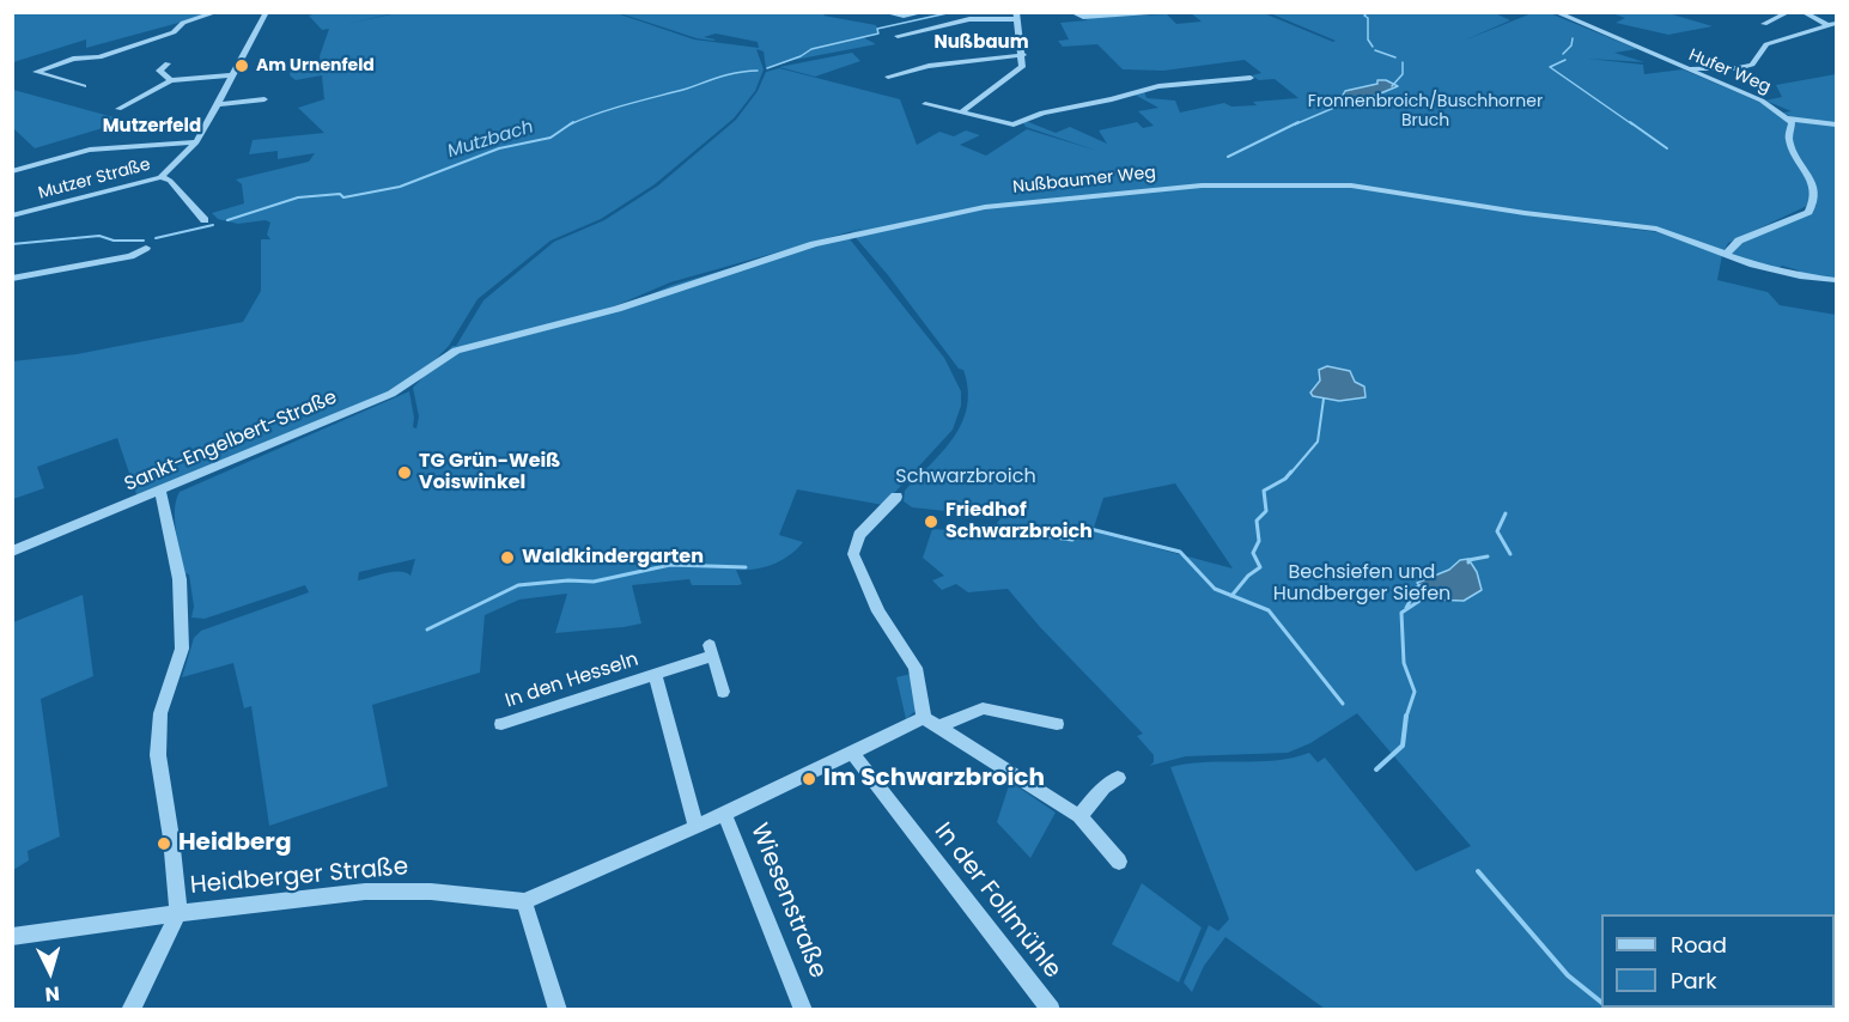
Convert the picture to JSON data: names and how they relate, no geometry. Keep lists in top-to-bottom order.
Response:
{
  "streets": {
    "street": [
      "Hufer Weg",
      "Mutzer Straße",
      "Nußbaumer Weg",
      "Sankt-Engelbert-Straße",
      "In den Hesseln",
      "Heidberger Straße",
      "Wiesenstraße",
      "In der Follmühle"
    ]
  },
  "crossings": [
    ["Nußbaumer Weg", "Sankt-Engelbert-Straße"],
    ["Sankt-Engelbert-Straße", "Heidberger Straße"]
  ],
  "districts": ["Nußbaum", "Mutzerfeld"],
  "water": ["Mutzbach"],
  "parks": ["Fronnenbroich/Buschhorner Bruch", "Schwarzbroich", "Bechsiefen und Hundberger Siefen"],
  "places": [
    "Am Urnenfeld",
    "TG Grün-Weiß Voiswinkel",
    "Friedhof Schwarzbroich",
    "Waldkindergarten",
    "Im Schwarzbroich",
    "Heidberg"
  ],
  "legend": ["Road", "Park"],
  "north": "bottom"
}
